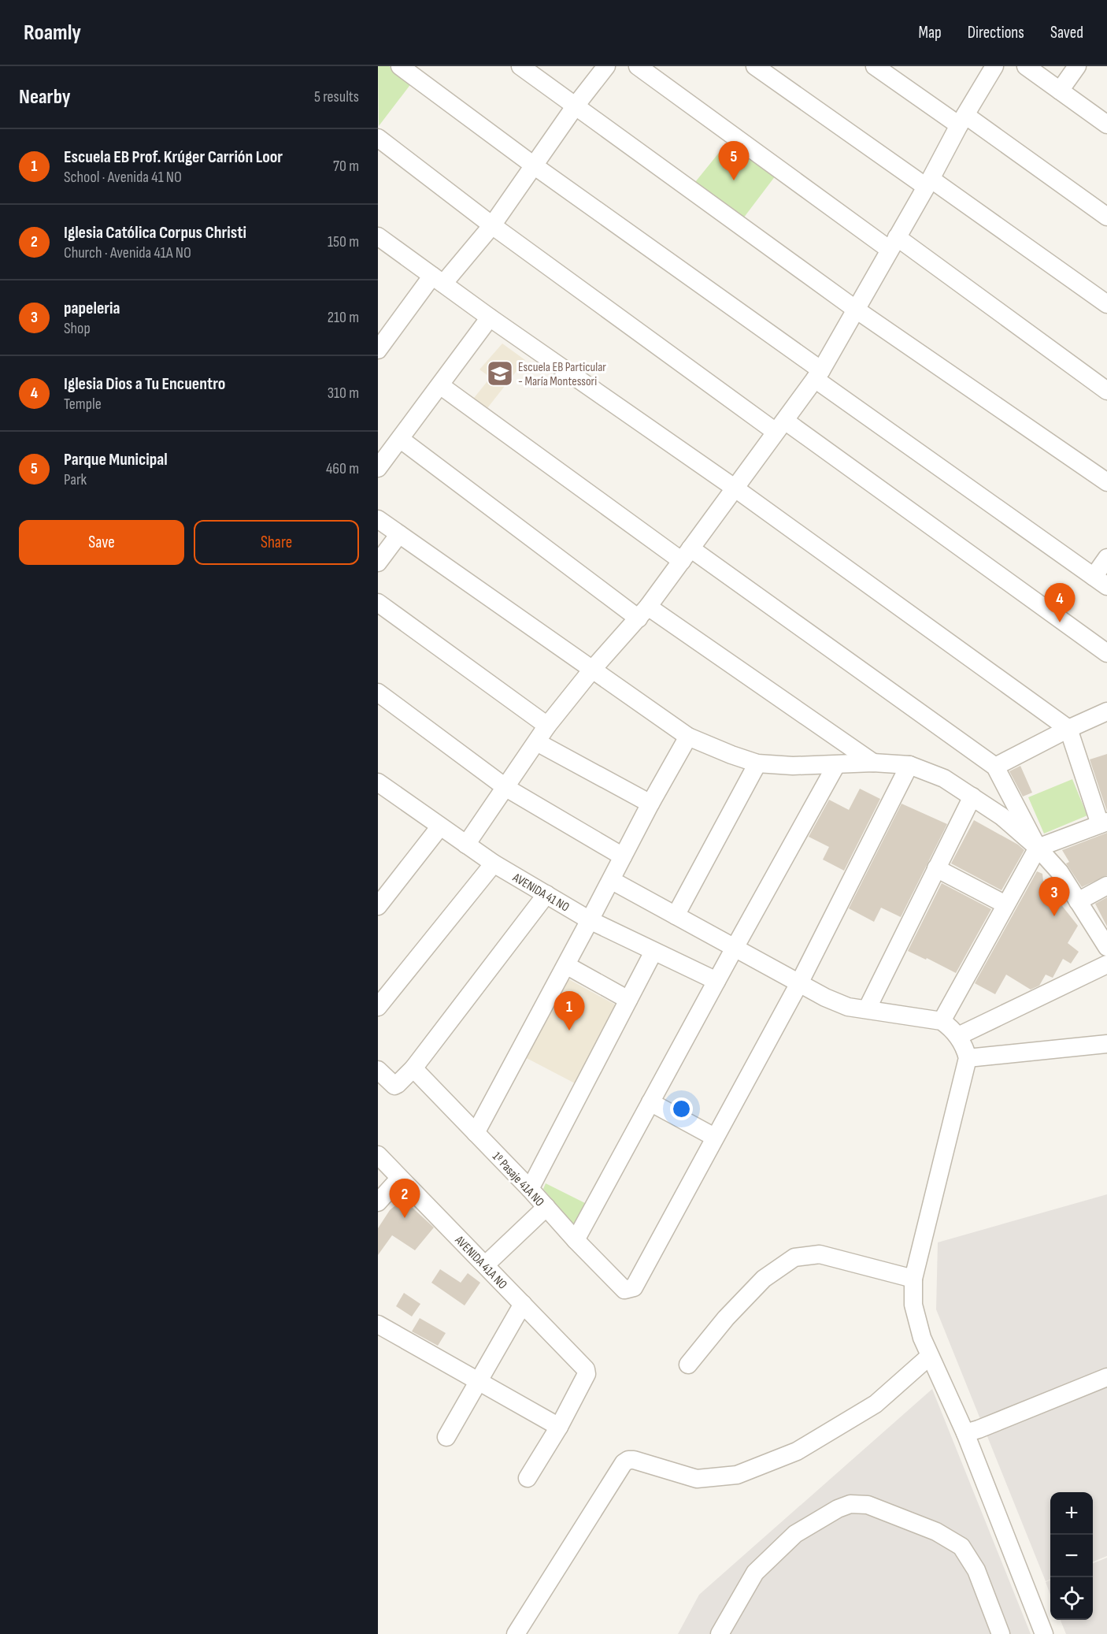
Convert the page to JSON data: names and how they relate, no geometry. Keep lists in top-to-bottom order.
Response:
{
  "streets": {
    "street": ["AVENIDA 41 NO", "1º Pasaje 41A NO", "AVENIDA 41A NO"]
  },
  "places": {
    "school or university": ["Escuela EB Particular - María Montessori"]
  },
  "page": {
    "header": "Roamly",
    "nav": ["Map", "Directions", "Saved"],
    "heading": ["Nearby", "5 results"],
    "list": [
      {
        "mark": "1",
        "name": "Escuela EB Prof. Krúger Carrión Loor",
        "note": "School · Avenida 41 NO",
        "value": "70 m"
      },
      {
        "mark": "2",
        "name": "Iglesia Católica Corpus Christi",
        "note": "Church · Avenida 41A NO",
        "value": "150 m"
      },
      {
        "mark": "3",
        "name": "papeleria",
        "note": "Shop",
        "value": "210 m"
      },
      {
        "mark": "4",
        "name": "Iglesia Dios a Tu Encuentro",
        "note": "Temple",
        "value": "310 m"
      },
      {
        "mark": "5",
        "name": "Parque Municipal",
        "note": "Park",
        "value": "460 m"
      }
    ],
    "pins": [
      "5",
      "4",
      "3",
      "1",
      "2"
    ],
    "buttons": ["Save", "Share"],
    "map_buttons": ["+", "−"]
  }
}
